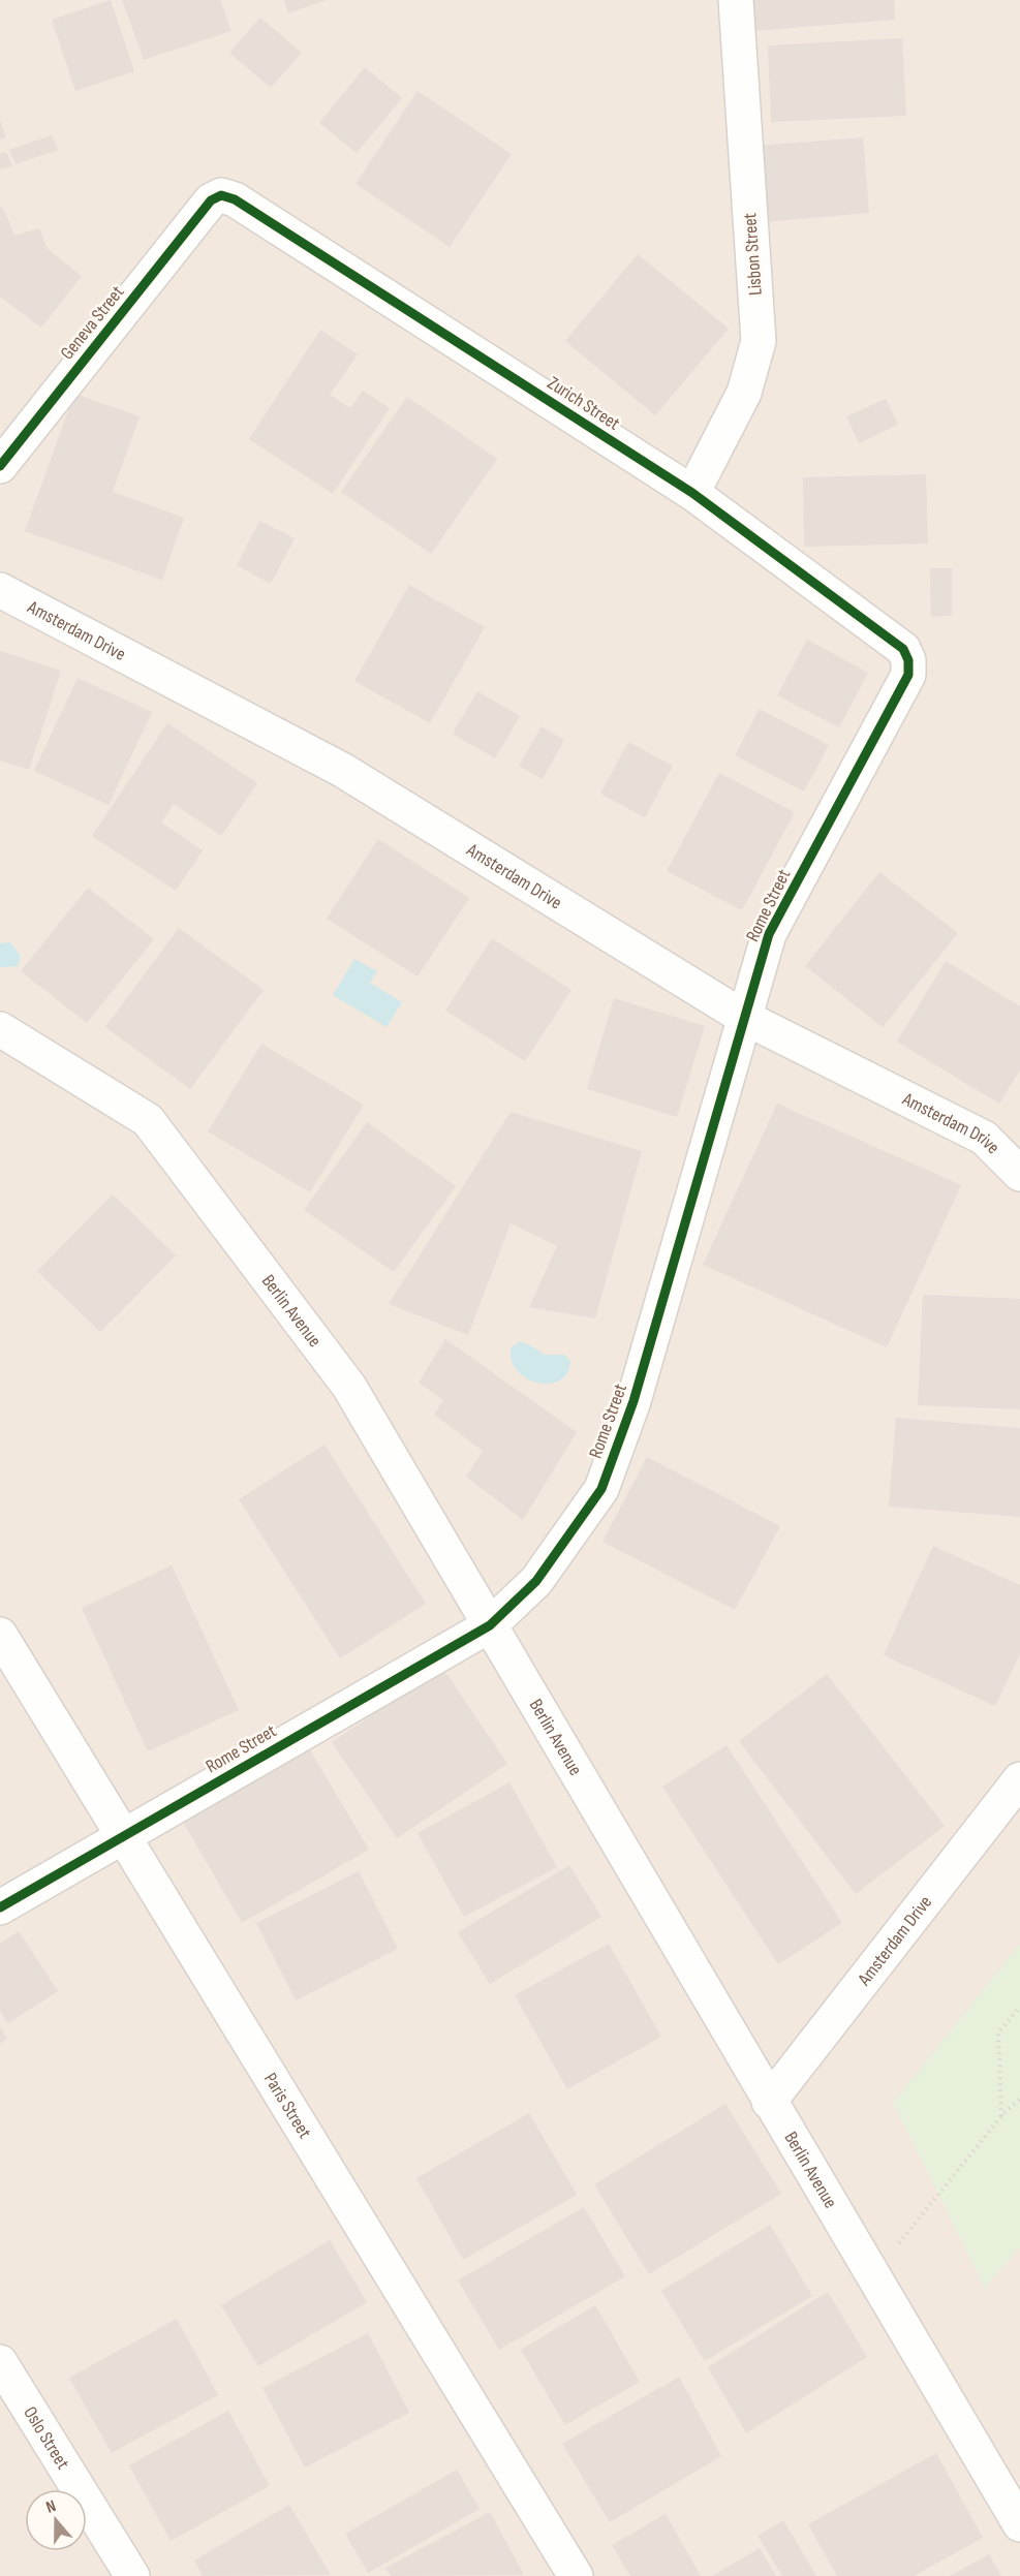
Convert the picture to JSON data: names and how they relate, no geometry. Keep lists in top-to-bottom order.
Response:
{
  "streets": {
    "street": [
      "Lisbon Street",
      "Geneva Street",
      "Zurich Street",
      "Amsterdam Drive",
      "Rome Street",
      "Berlin Avenue",
      "Paris Street",
      "Oslo Street"
    ]
  },
  "crossings": [
    ["Lisbon Street", "Zurich Street"],
    ["Geneva Street", "Zurich Street"],
    ["Zurich Street", "Rome Street"],
    ["Amsterdam Drive", "Rome Street"],
    ["Amsterdam Drive", "Berlin Avenue"],
    ["Rome Street", "Berlin Avenue"],
    ["Rome Street", "Paris Street"]
  ],
  "north": "top"
}
